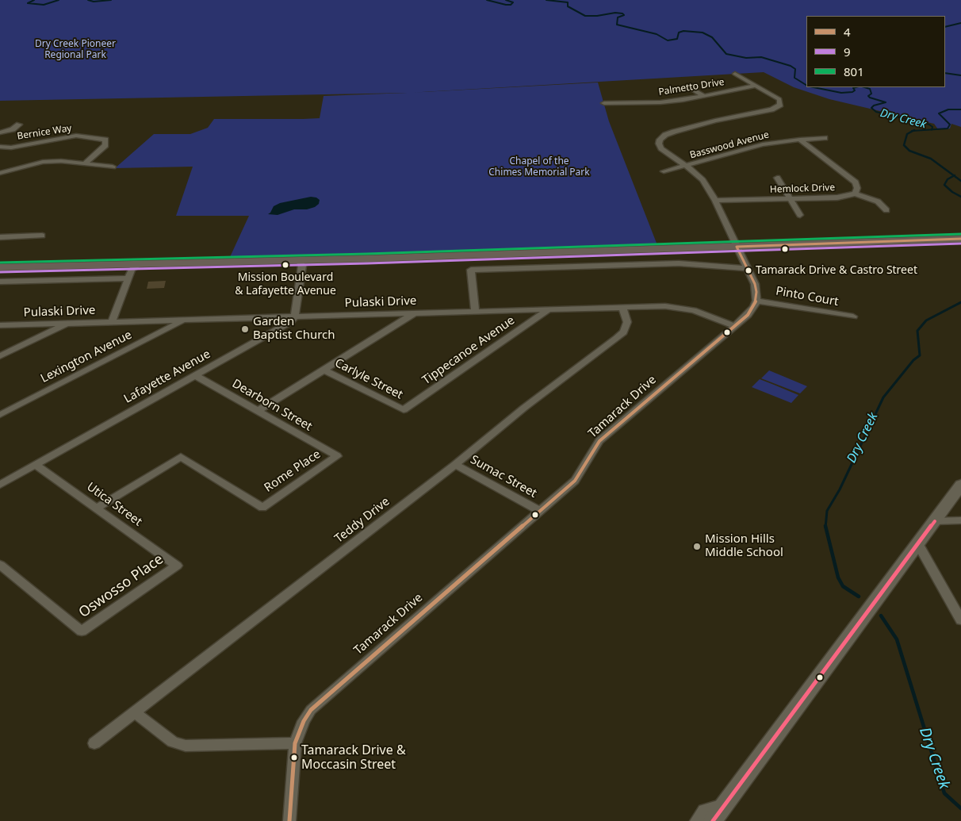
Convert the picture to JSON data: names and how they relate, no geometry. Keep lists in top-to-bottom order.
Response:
{
  "streets": {
    "street": [
      "Palmetto Drive",
      "Bernice Way",
      "Basswood Avenue",
      "Hemlock Drive",
      "Pinto Court",
      "Pulaski Drive",
      "Tippecanoe Avenue",
      "Lexington Avenue",
      "Lafayette Avenue",
      "Carlyle Street",
      "Dearborn Street",
      "Tamarack Drive",
      "Rome Place",
      "Sumac Street",
      "Utica Street",
      "Teddy Drive",
      "Oswosso Place"
    ]
  },
  "crossings": [
    ["Basswood Avenue", "Hemlock Drive"],
    ["Pinto Court", "Tamarack Drive"],
    ["Pulaski Drive", "Tippecanoe Avenue"],
    ["Pulaski Drive", "Lexington Avenue"],
    ["Pulaski Drive", "Lafayette Avenue"],
    ["Pulaski Drive", "Tamarack Drive"],
    ["Pulaski Drive", "Teddy Drive"],
    ["Tippecanoe Avenue", "Carlyle Street"],
    ["Lafayette Avenue", "Dearborn Street"],
    ["Lafayette Avenue", "Utica Street"],
    ["Dearborn Street", "Rome Place"],
    ["Tamarack Drive", "Sumac Street"],
    ["Rome Place", "Utica Street"],
    ["Sumac Street", "Teddy Drive"],
    ["Utica Street", "Oswosso Place"]
  ],
  "water": ["Dry Creek"],
  "parks": ["Dry Creek Pioneer Regional Park", "Chapel of the Chimes Memorial Park"],
  "places": [
    "Mission Boulevard & Lafayette Avenue",
    "Tamarack Drive & Castro Street",
    "Garden Baptist Church",
    "Mission Hills Middle School",
    "Tamarack Drive & Moccasin Street"
  ],
  "lines": ["transit line 801", "transit line 4", "transit line 9"],
  "legend": ["4", "9", "801"]
}
